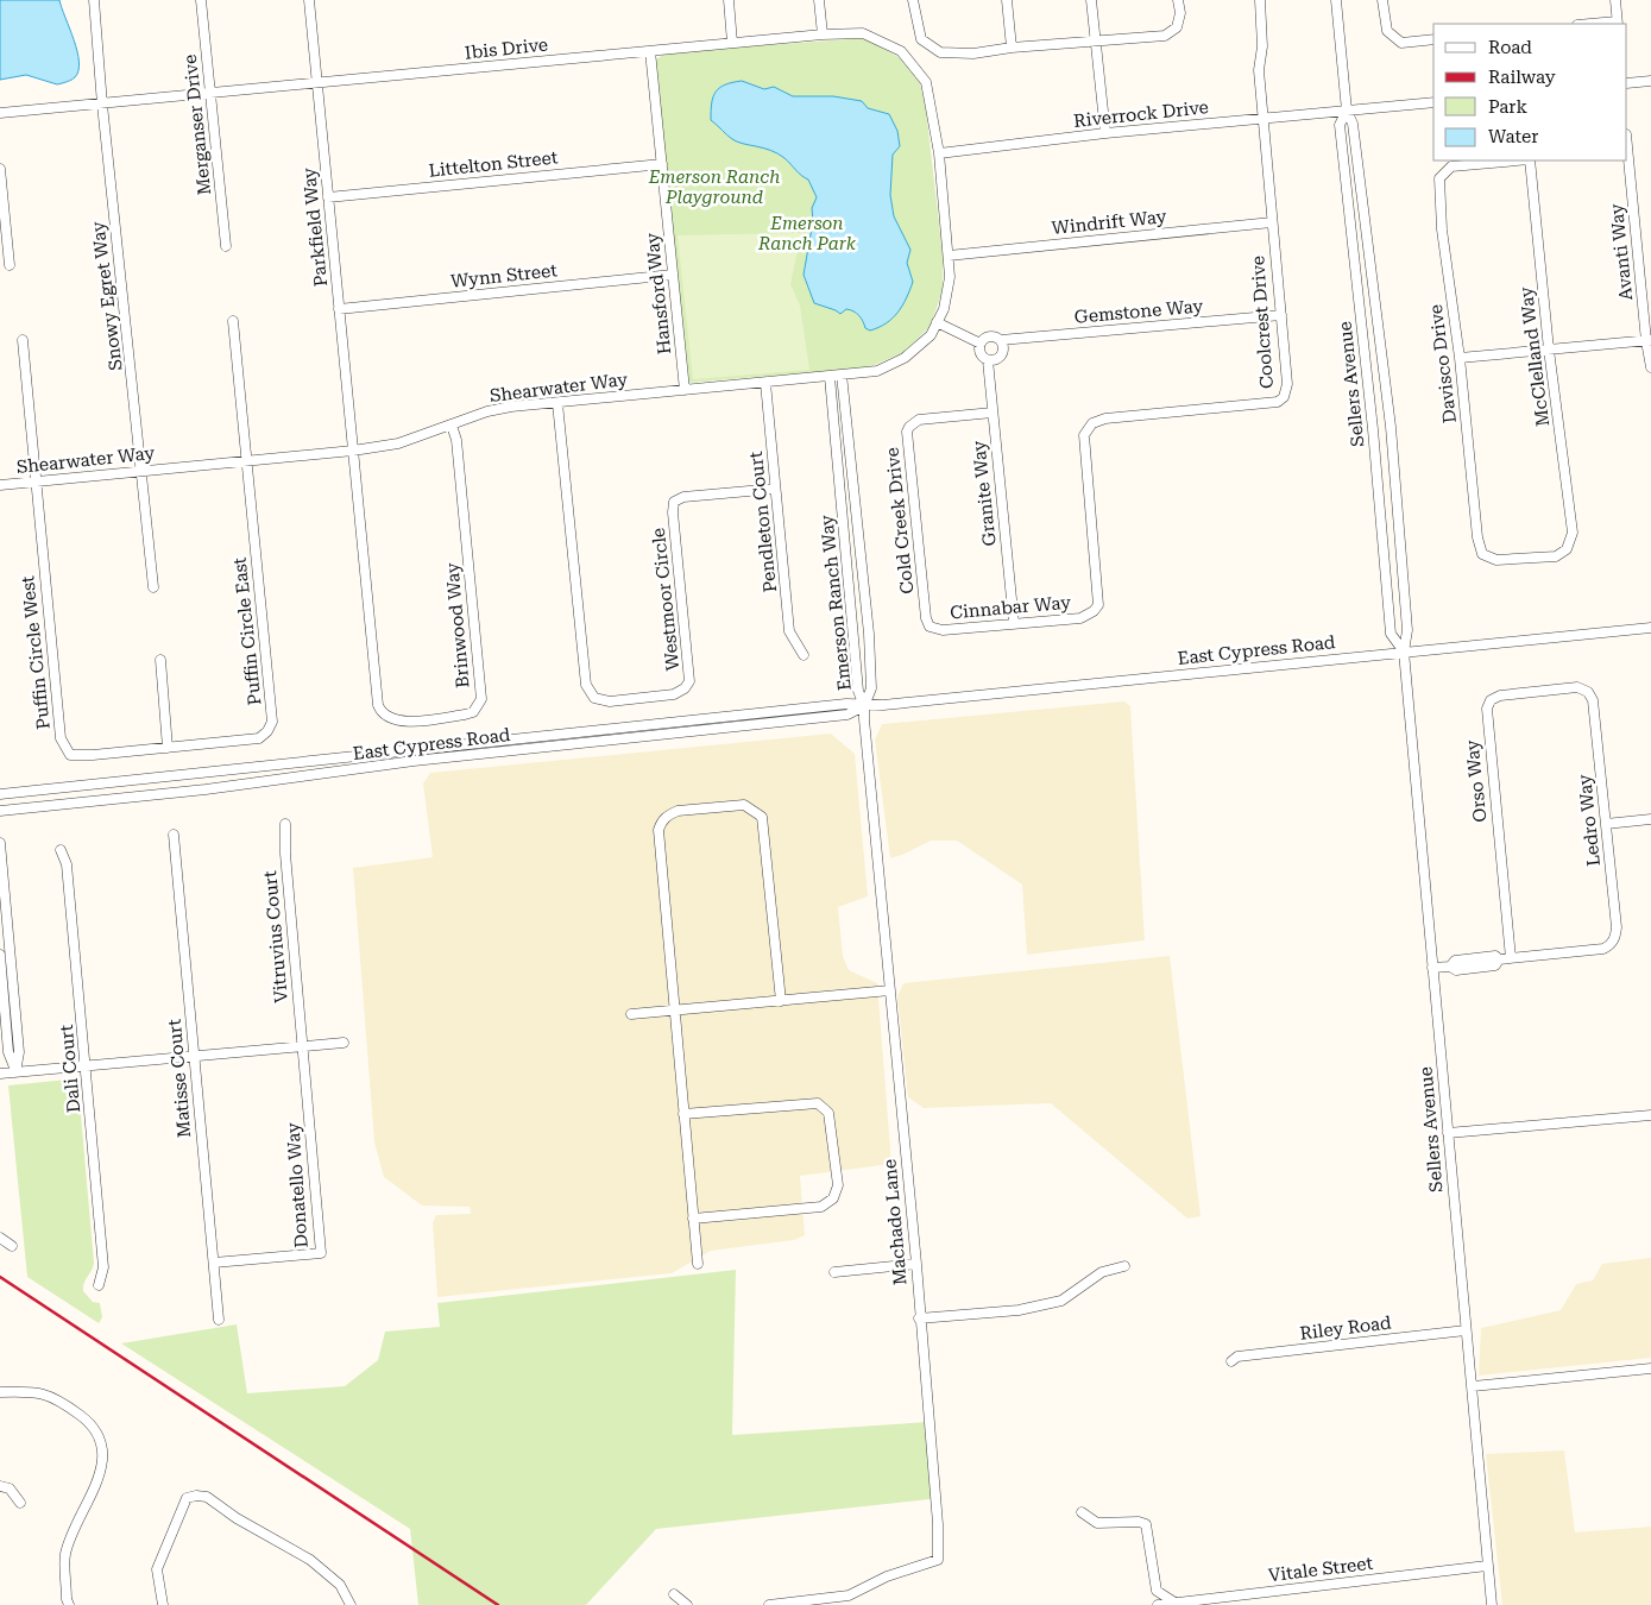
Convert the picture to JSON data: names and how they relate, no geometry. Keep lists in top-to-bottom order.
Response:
{
  "streets": {
    "street": [
      "Ibis Drive",
      "Riverrock Drive",
      "Merganser Drive",
      "Littelton Street",
      "Windrift Way",
      "Parkfield Way",
      "Avanti Way",
      "Wynn Street",
      "Hansford Way",
      "Snowy Egret Way",
      "Gemstone Way",
      "Coolcrest Drive",
      "McClelland Way",
      "Davisco Drive",
      "Sellers Avenue",
      "Shearwater Way",
      "Granite Way",
      "Cold Creek Drive",
      "Pendleton Court",
      "Westmoor Circle",
      "Emerson Ranch Way",
      "Cinnabar Way",
      "Brinwood Way",
      "Puffin Circle East",
      "East Cypress Road",
      "Puffin Circle West",
      "Orso Way",
      "Ledro Way",
      "Vitruvius Court",
      "Dali Court",
      "Matisse Court",
      "Donatello Way",
      "Machado Lane",
      "Riley Road",
      "Vitale Street"
    ]
  },
  "crossings": [
    ["Ibis Drive", "Riverrock Drive"],
    ["Ibis Drive", "Merganser Drive"],
    ["Ibis Drive", "Parkfield Way"],
    ["Ibis Drive", "Hansford Way"],
    ["Ibis Drive", "Snowy Egret Way"],
    ["Ibis Drive", "Shearwater Way"],
    ["Riverrock Drive", "Coolcrest Drive"],
    ["Riverrock Drive", "Sellers Avenue"],
    ["Riverrock Drive", "Shearwater Way"],
    ["Littelton Street", "Parkfield Way"],
    ["Littelton Street", "Hansford Way"],
    ["Windrift Way", "Coolcrest Drive"],
    ["Windrift Way", "Shearwater Way"],
    ["Parkfield Way", "Wynn Street"],
    ["Parkfield Way", "Shearwater Way"],
    ["Parkfield Way", "Brinwood Way"],
    ["Wynn Street", "Hansford Way"],
    ["Hansford Way", "Shearwater Way"],
    ["Snowy Egret Way", "Shearwater Way"],
    ["Gemstone Way", "Coolcrest Drive"],
    ["Gemstone Way", "Granite Way"],
    ["Coolcrest Drive", "Cinnabar Way"],
    ["McClelland Way", "Davisco Drive"],
    ["Sellers Avenue", "East Cypress Road"],
    ["Sellers Avenue", "Riley Road"],
    ["Sellers Avenue", "Vitale Street"],
    ["Shearwater Way", "Pendleton Court"],
    ["Shearwater Way", "Westmoor Circle"],
    ["Shearwater Way", "Emerson Ranch Way"],
    ["Shearwater Way", "Brinwood Way"],
    ["Shearwater Way", "Puffin Circle East"],
    ["Shearwater Way", "Puffin Circle West"],
    ["Granite Way", "Cold Creek Drive"],
    ["Granite Way", "Cinnabar Way"],
    ["Cold Creek Drive", "Cinnabar Way"],
    ["Pendleton Court", "Westmoor Circle"],
    ["Emerson Ranch Way", "East Cypress Road"],
    ["Emerson Ranch Way", "Machado Lane"],
    ["Puffin Circle East", "Puffin Circle West"],
    ["East Cypress Road", "Machado Lane"],
    ["Orso Way", "Ledro Way"],
    ["Vitruvius Court", "Donatello Way"],
    ["Matisse Court", "Donatello Way"]
  ],
  "parks": ["Emerson Ranch Playground", "Emerson Ranch Park"],
  "legend": [
    "Road",
    "Railway",
    "Park",
    "Water"
  ]
}
